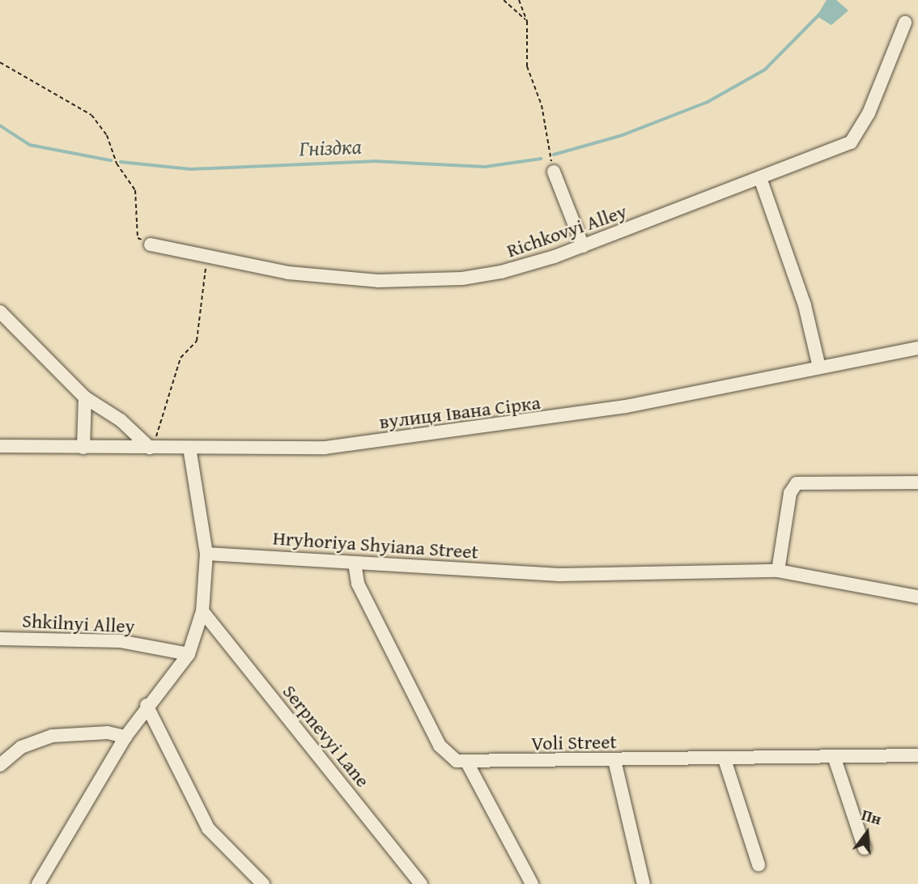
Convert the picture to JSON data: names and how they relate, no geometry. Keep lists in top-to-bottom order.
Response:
{
  "streets": {
    "street": [
      "Richkovyi Alley",
      "вулиця Івана Сірка",
      "Hryhoriya Shyiana Street",
      "Shkilnyi Alley",
      "Serpnevyi Lane",
      "Voli Street"
    ]
  },
  "crossings": [
    ["Hryhoriya Shyiana Street", "Voli Street"]
  ],
  "water": ["Гніздка"],
  "north": "top"
}
